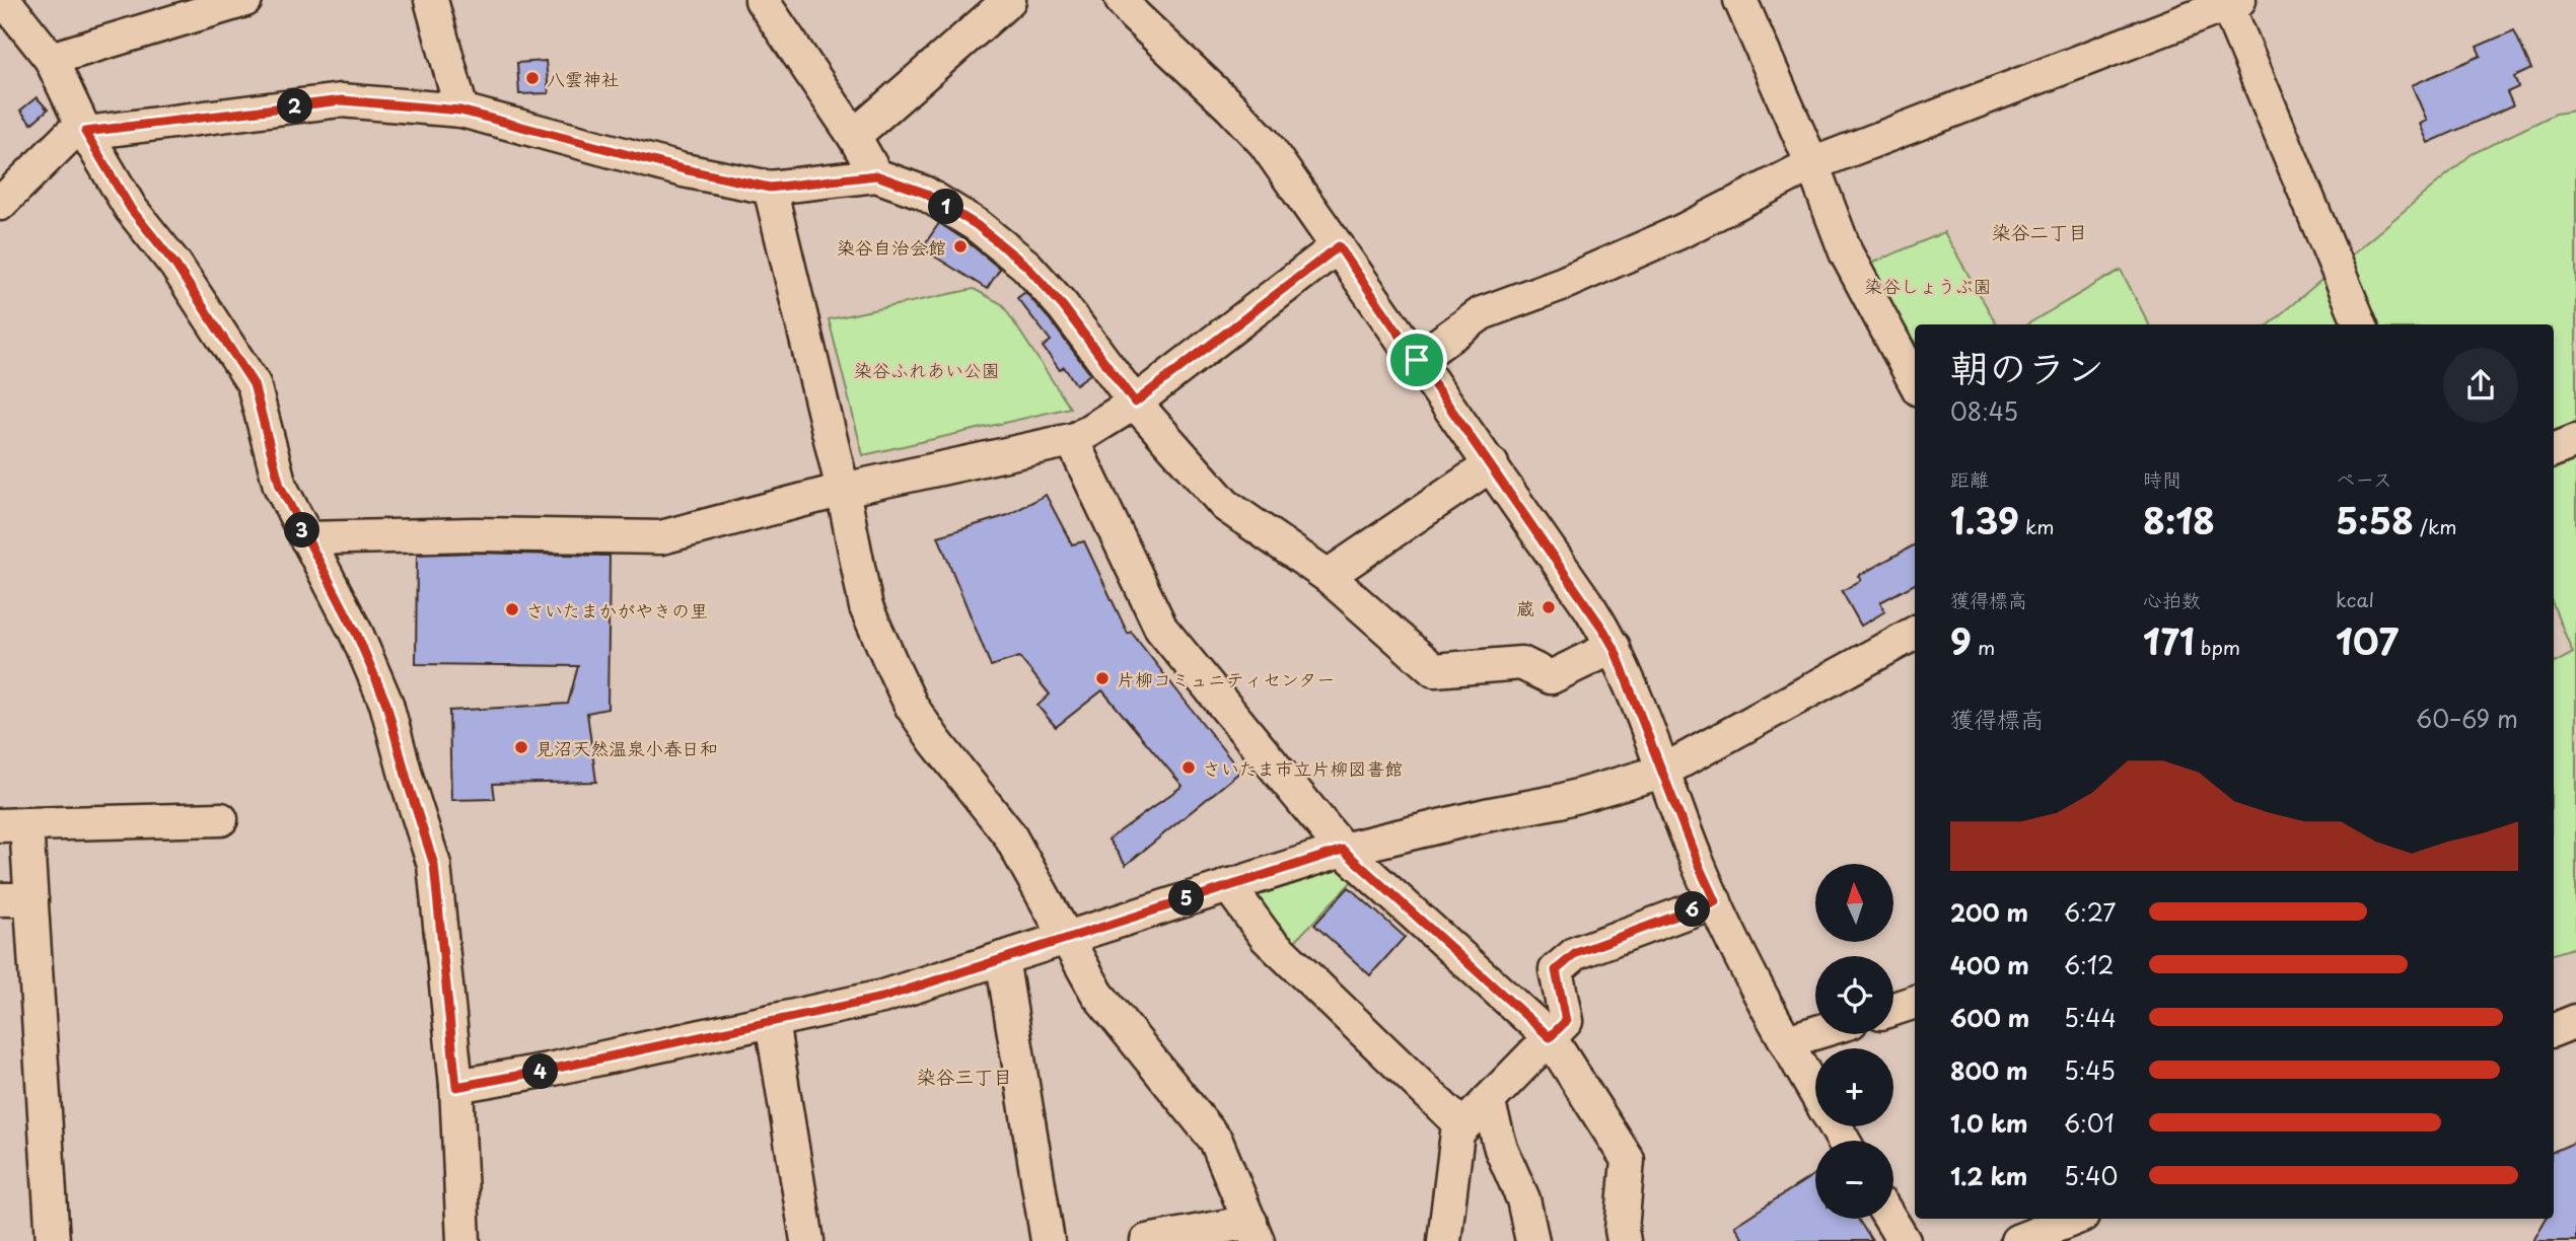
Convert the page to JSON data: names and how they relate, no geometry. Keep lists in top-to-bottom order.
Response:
{
  "districts": ["染谷二丁目", "染谷三丁目"],
  "parks": ["染谷しょうぶ園", "染谷ふれあい公園"],
  "places": [
    "八雲神社",
    "染谷自治会館",
    "蔵",
    "さいたまかがやきの里",
    "片柳コミュニティセンター",
    "見沼天然温泉小春日和",
    "さいたま市立片柳図書館"
  ],
  "north": "top",
  "page": {
    "pins": [
      "2",
      "1",
      "3",
      "5",
      "6",
      "4"
    ],
    "heading": ["朝のラン", "08:45"],
    "stats": [
      ["距離", "1.39 km"],
      ["時間", "8:18"],
      ["ペース", "5:58 /km"],
      ["獲得標高", "9 m"],
      ["心拍数", "171 bpm"],
      ["kcal", "107"]
    ],
    "chart": ["獲得標高", "60–69 m"],
    "map_buttons": ["+", "−"],
    "list": [
      {
        "name": "200 m",
        "note": "6:27"
      },
      {
        "name": "400 m",
        "note": "6:12"
      },
      {
        "name": "600 m",
        "note": "5:44"
      },
      {
        "name": "800 m",
        "note": "5:45"
      },
      {
        "name": "1.0 km",
        "note": "6:01"
      },
      {
        "name": "1.2 km",
        "note": "5:40"
      }
    ]
  }
}
